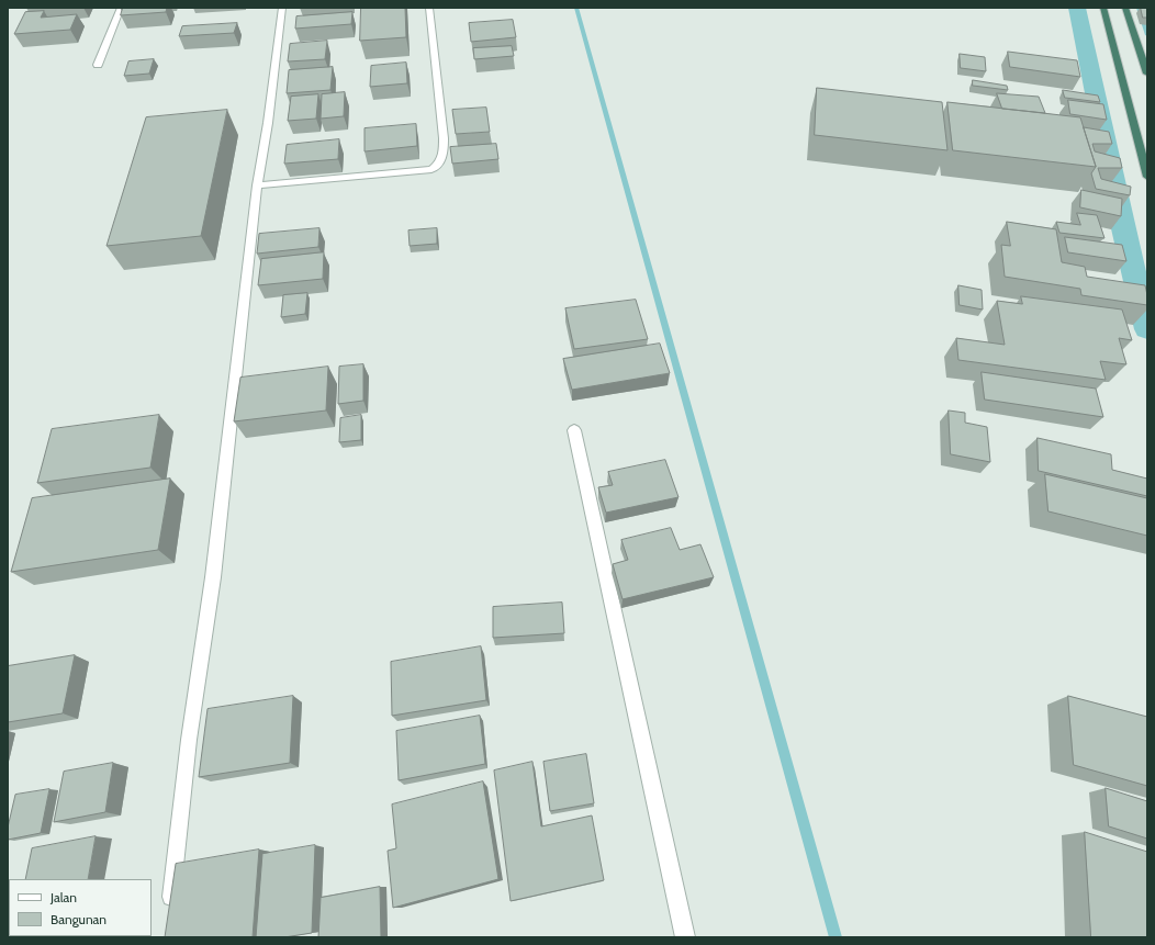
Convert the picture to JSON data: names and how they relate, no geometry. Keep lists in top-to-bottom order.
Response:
{
  "legend": ["Jalan", "Bangunan"]
}
